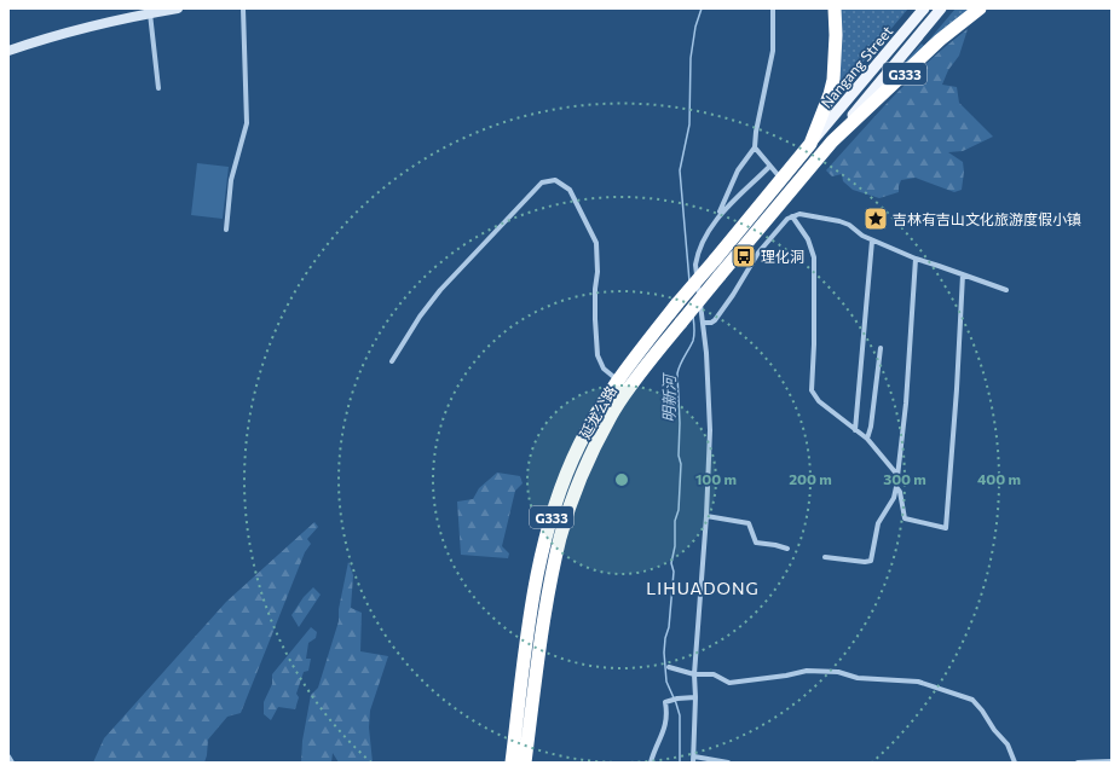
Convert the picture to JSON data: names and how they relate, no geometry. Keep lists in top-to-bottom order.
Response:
{
  "streets": {
    "highway": ["G333", "延龙公路"],
    "main road": ["Nangang Street"]
  },
  "crossings": [
    ["Nangang Street", "G333"],
    ["Nangang Street", "延龙公路"],
    ["G333", "延龙公路"]
  ],
  "districts": ["LIHUADONG"],
  "water": ["明新河"],
  "places": {
    "place": ["吉林有吉山文化旅游度假小镇"],
    "bus stop": ["理化洞"]
  },
  "rings": [
    "100 m",
    "200 m",
    "300 m",
    "400 m"
  ]
}
